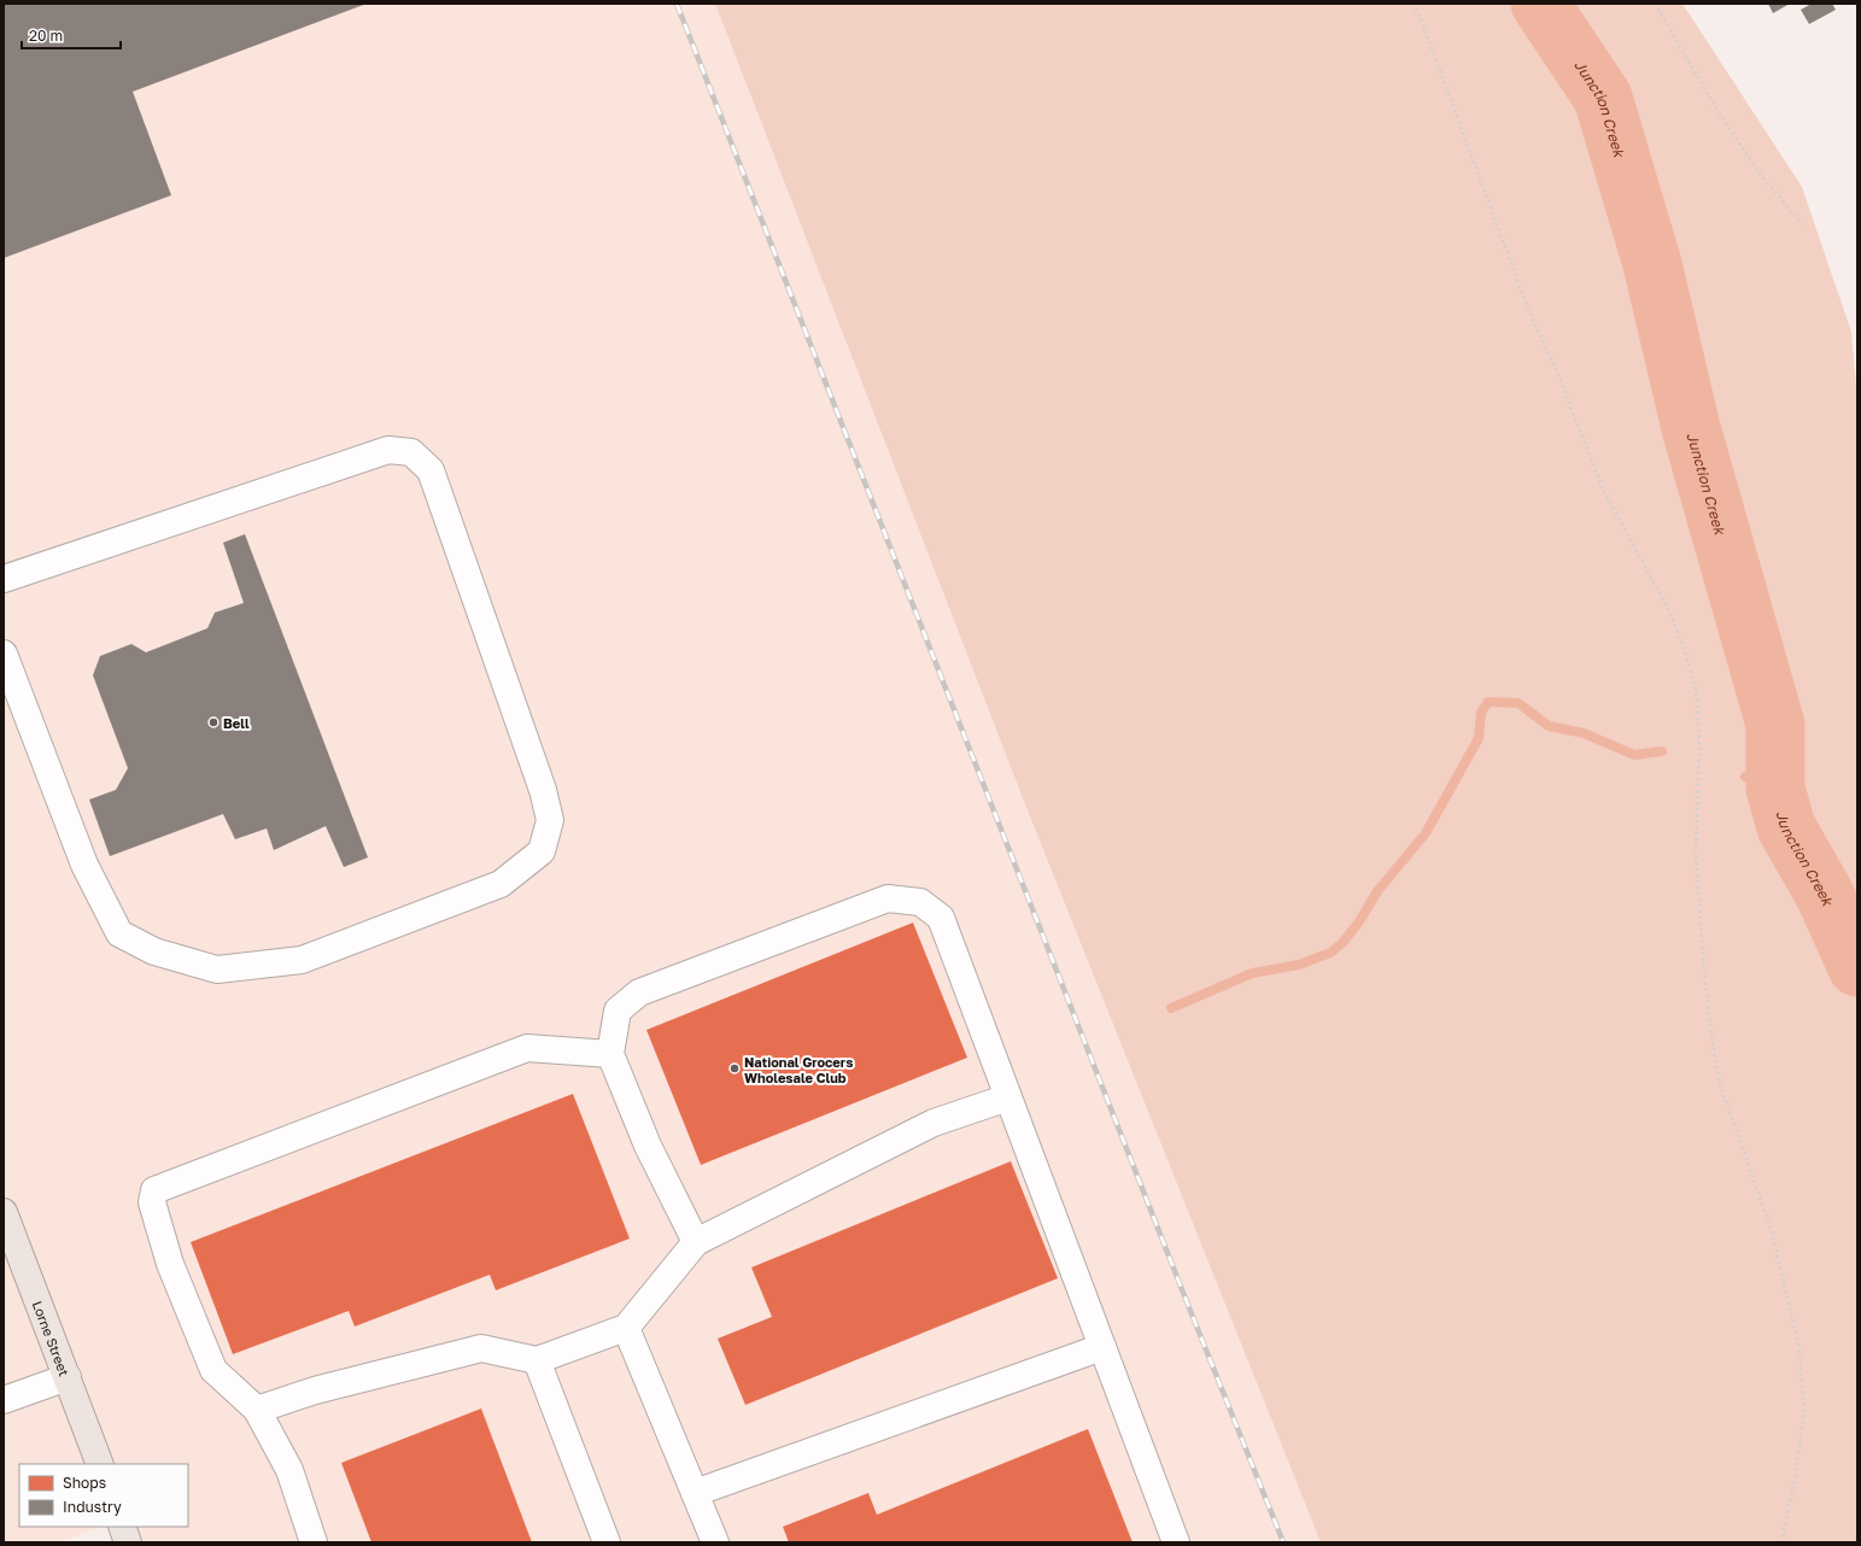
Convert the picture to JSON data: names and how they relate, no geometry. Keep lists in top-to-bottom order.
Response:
{
  "streets": {
    "main road": ["Lorne Street"]
  },
  "water": ["Junction Creek"],
  "places": ["Bell", "National Grocers Wholesale Club"],
  "legend": ["Shops", "Industry"],
  "scale_bar": "20 m"
}
